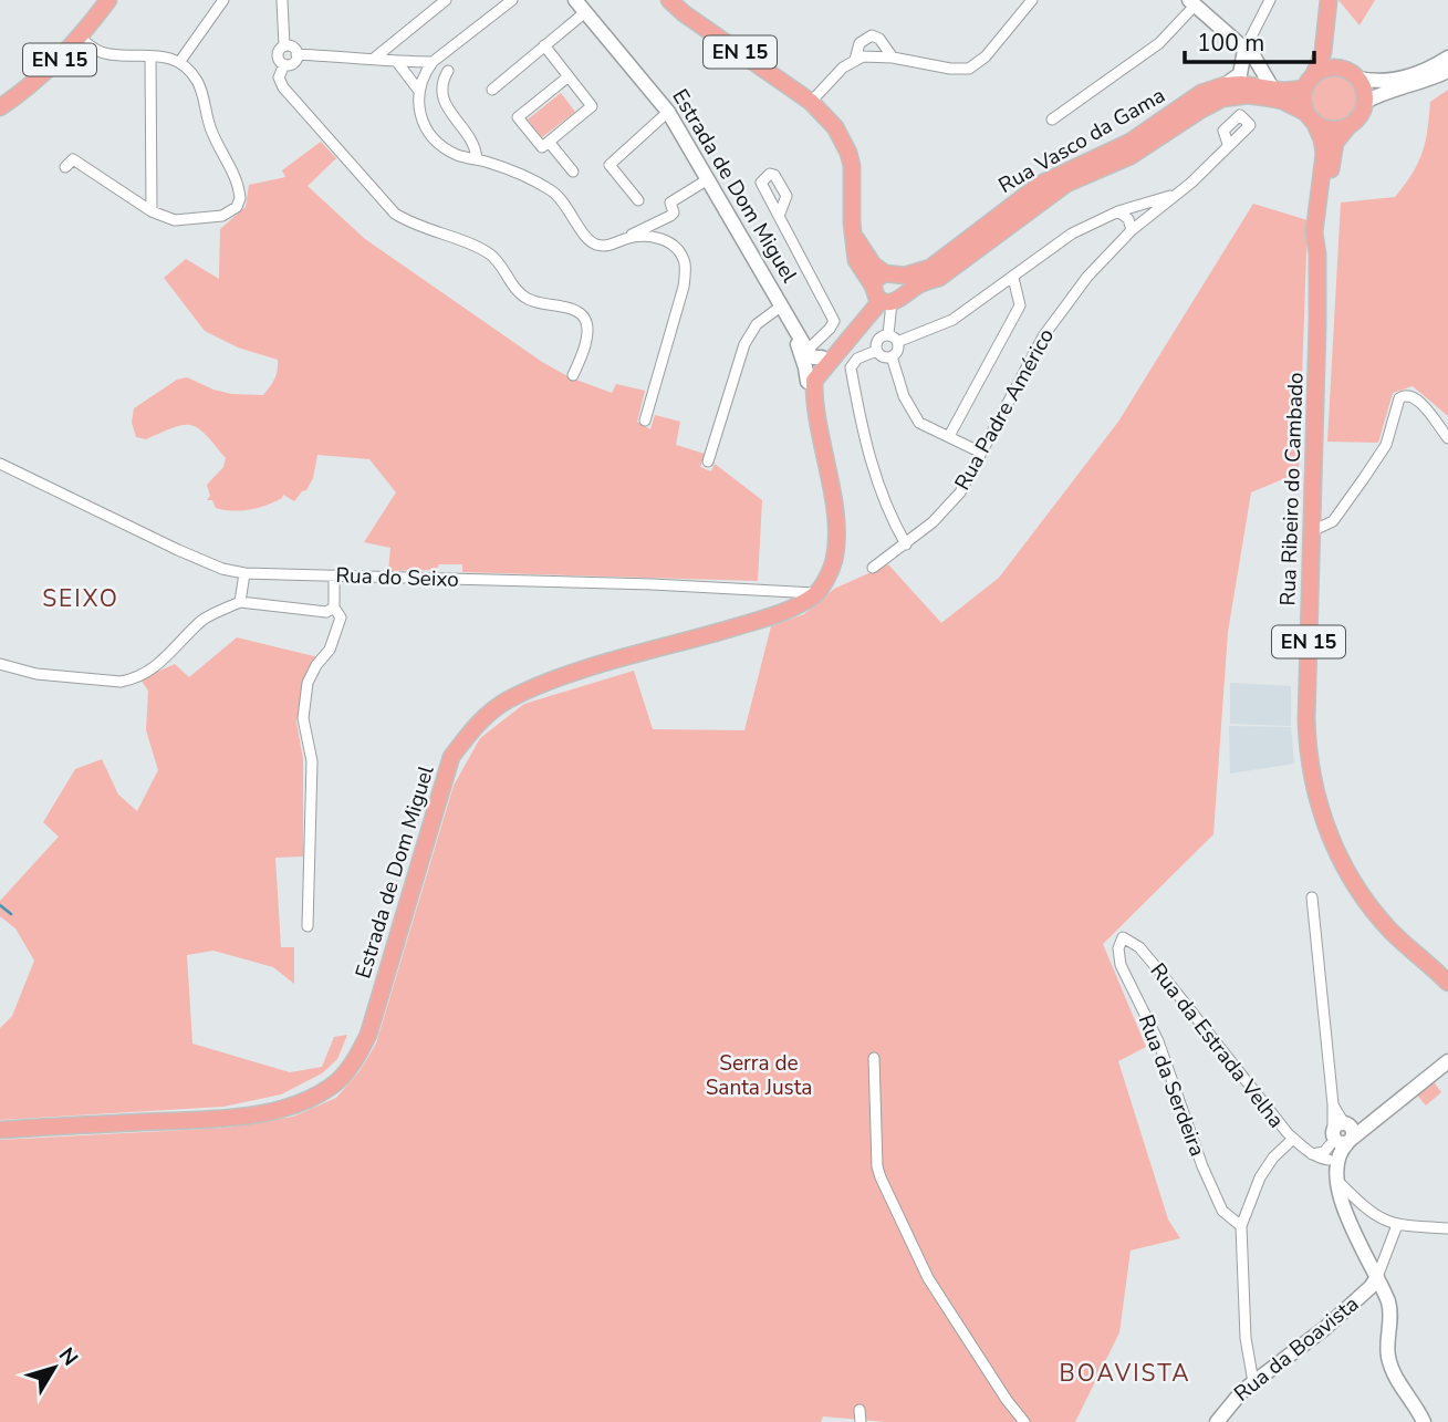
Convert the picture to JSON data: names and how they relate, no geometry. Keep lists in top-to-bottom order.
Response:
{
  "streets": {
    "main road": [
      "EN 15",
      "Rua Vasco da Gama",
      "Estrada de Dom Miguel",
      "Rua Ribeiro do Cambado"
    ],
    "street": [
      "Rua Padre Américo",
      "Rua do Seixo",
      "Rua da Estrada Velha",
      "Rua da Serdeira",
      "Rua da Boavista"
    ]
  },
  "crossings": [
    ["EN 15", "Rua Vasco da Gama"],
    ["EN 15", "Rua Ribeiro do Cambado"],
    ["Rua Vasco da Gama", "Rua Ribeiro do Cambado"],
    ["Estrada de Dom Miguel", "Rua do Seixo"],
    ["Rua da Estrada Velha", "Rua da Serdeira"],
    ["Rua da Estrada Velha", "Rua da Boavista"]
  ],
  "districts": ["SEIXO", "BOAVISTA"],
  "parks": ["Serra de Santa Justa"],
  "scale_bar": "100 m",
  "north": "top right"
}
